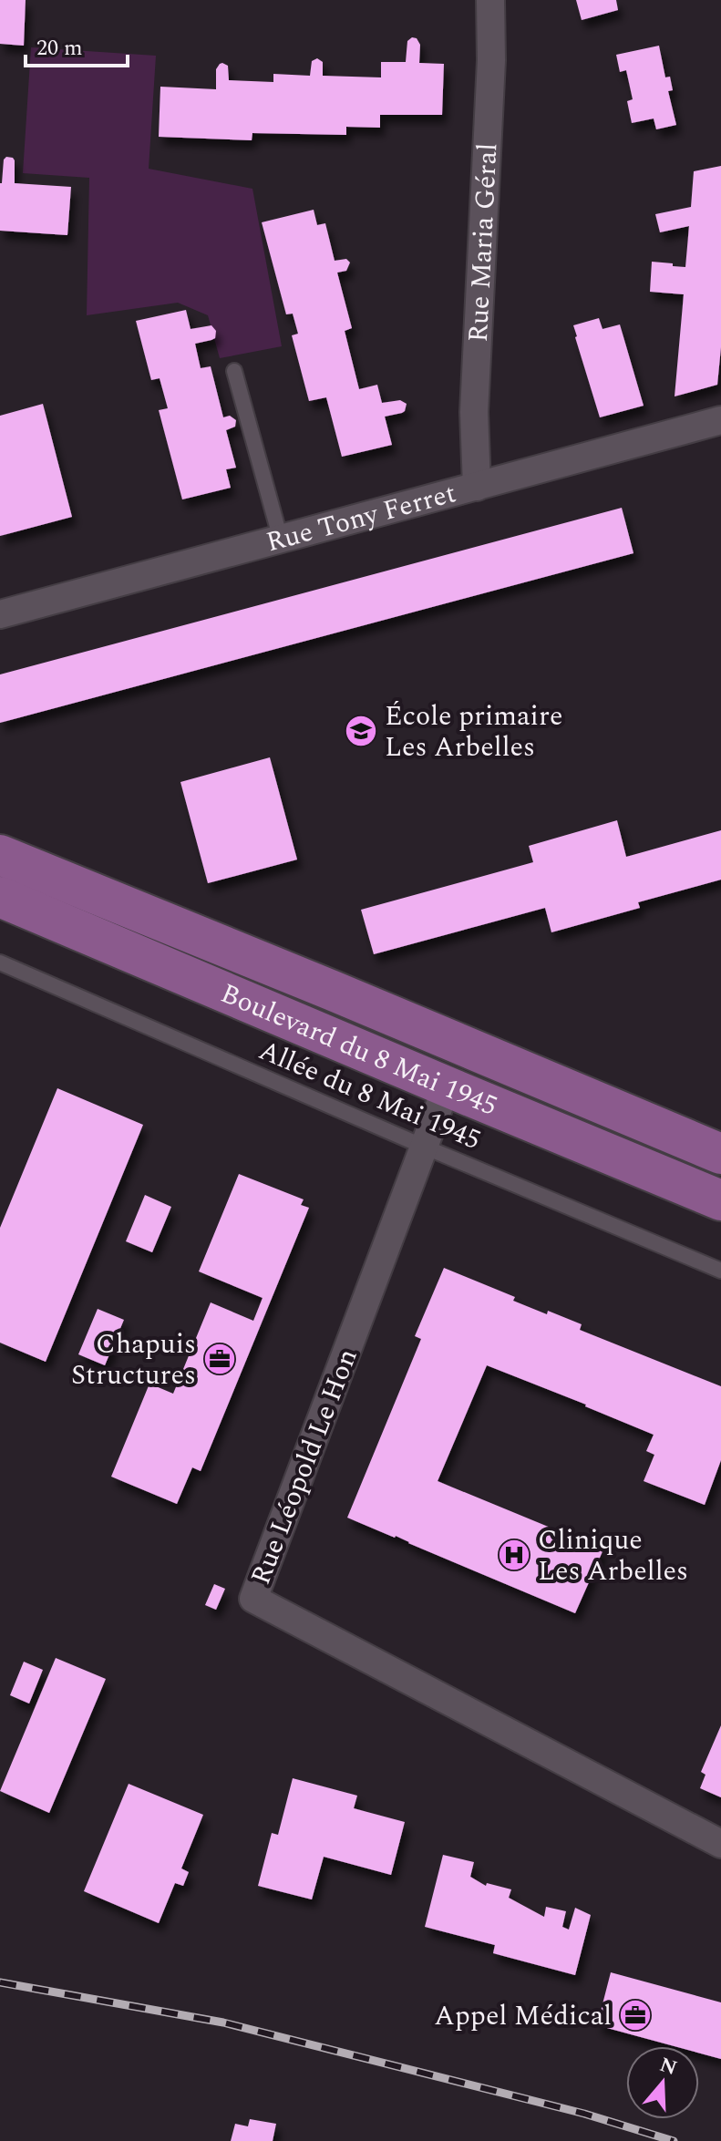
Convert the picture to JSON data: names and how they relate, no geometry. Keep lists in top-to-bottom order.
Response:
{
  "streets": {
    "main road": ["Boulevard du 8 Mai 1945"],
    "street": ["Rue Maria Géral", "Rue Tony Ferret", "Rue Léopold Le Hon"],
    "lane": ["Allée du 8 Mai 1945"]
  },
  "crossings": [
    ["Rue Maria Géral", "Rue Tony Ferret"],
    ["Boulevard du 8 Mai 1945", "Rue Léopold Le Hon"],
    ["Allée du 8 Mai 1945", "Rue Léopold Le Hon"]
  ],
  "places": {
    "school or university": ["École primaire Les Arbelles"],
    "office": ["Chapuis Structures", "Appel Médical"],
    "hospital": ["Clinique Les Arbelles"]
  },
  "scale_bar": "20 m",
  "north": "top"
}
